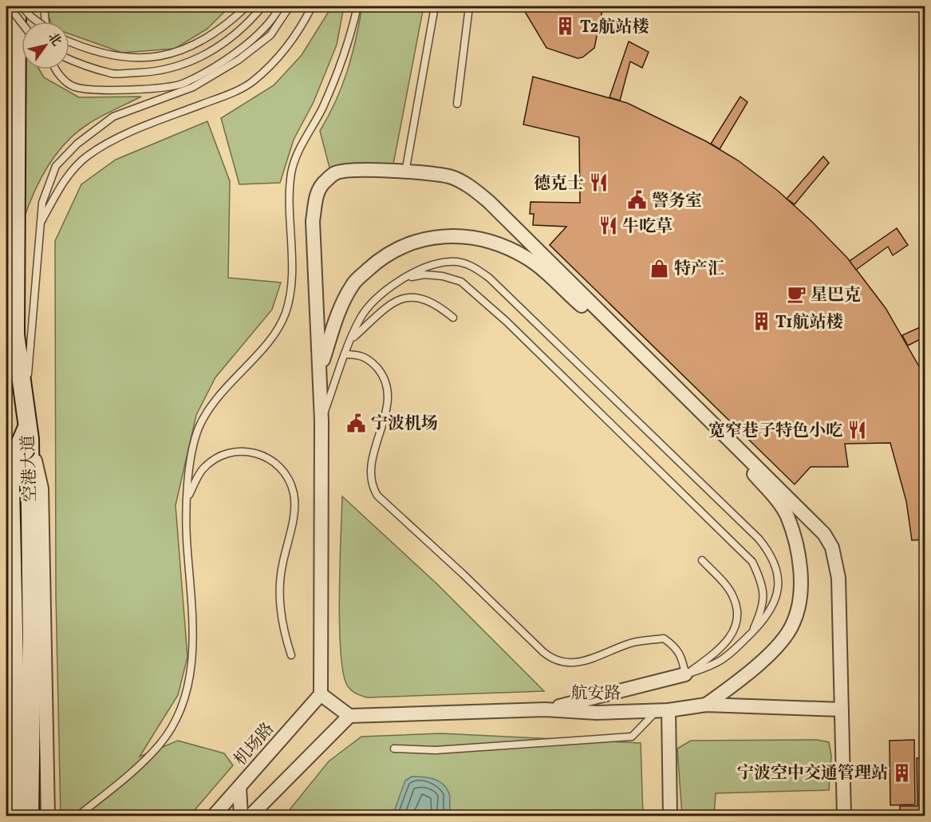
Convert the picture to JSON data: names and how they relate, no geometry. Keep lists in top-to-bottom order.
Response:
{
  "streets": {
    "main road": ["空港大道"],
    "street": ["航安路", "机场路"]
  },
  "places": {
    "building": ["T2航站楼", "T1航站楼", "宁波空中交通管理站"],
    "restaurant": ["德克士", "牛吃草", "宽窄巷子特色小吃"],
    "public building": ["警务室", "宁波机场"],
    "shop": ["特产汇"],
    "cafe": ["星巴克"]
  },
  "north": "top right"
}
